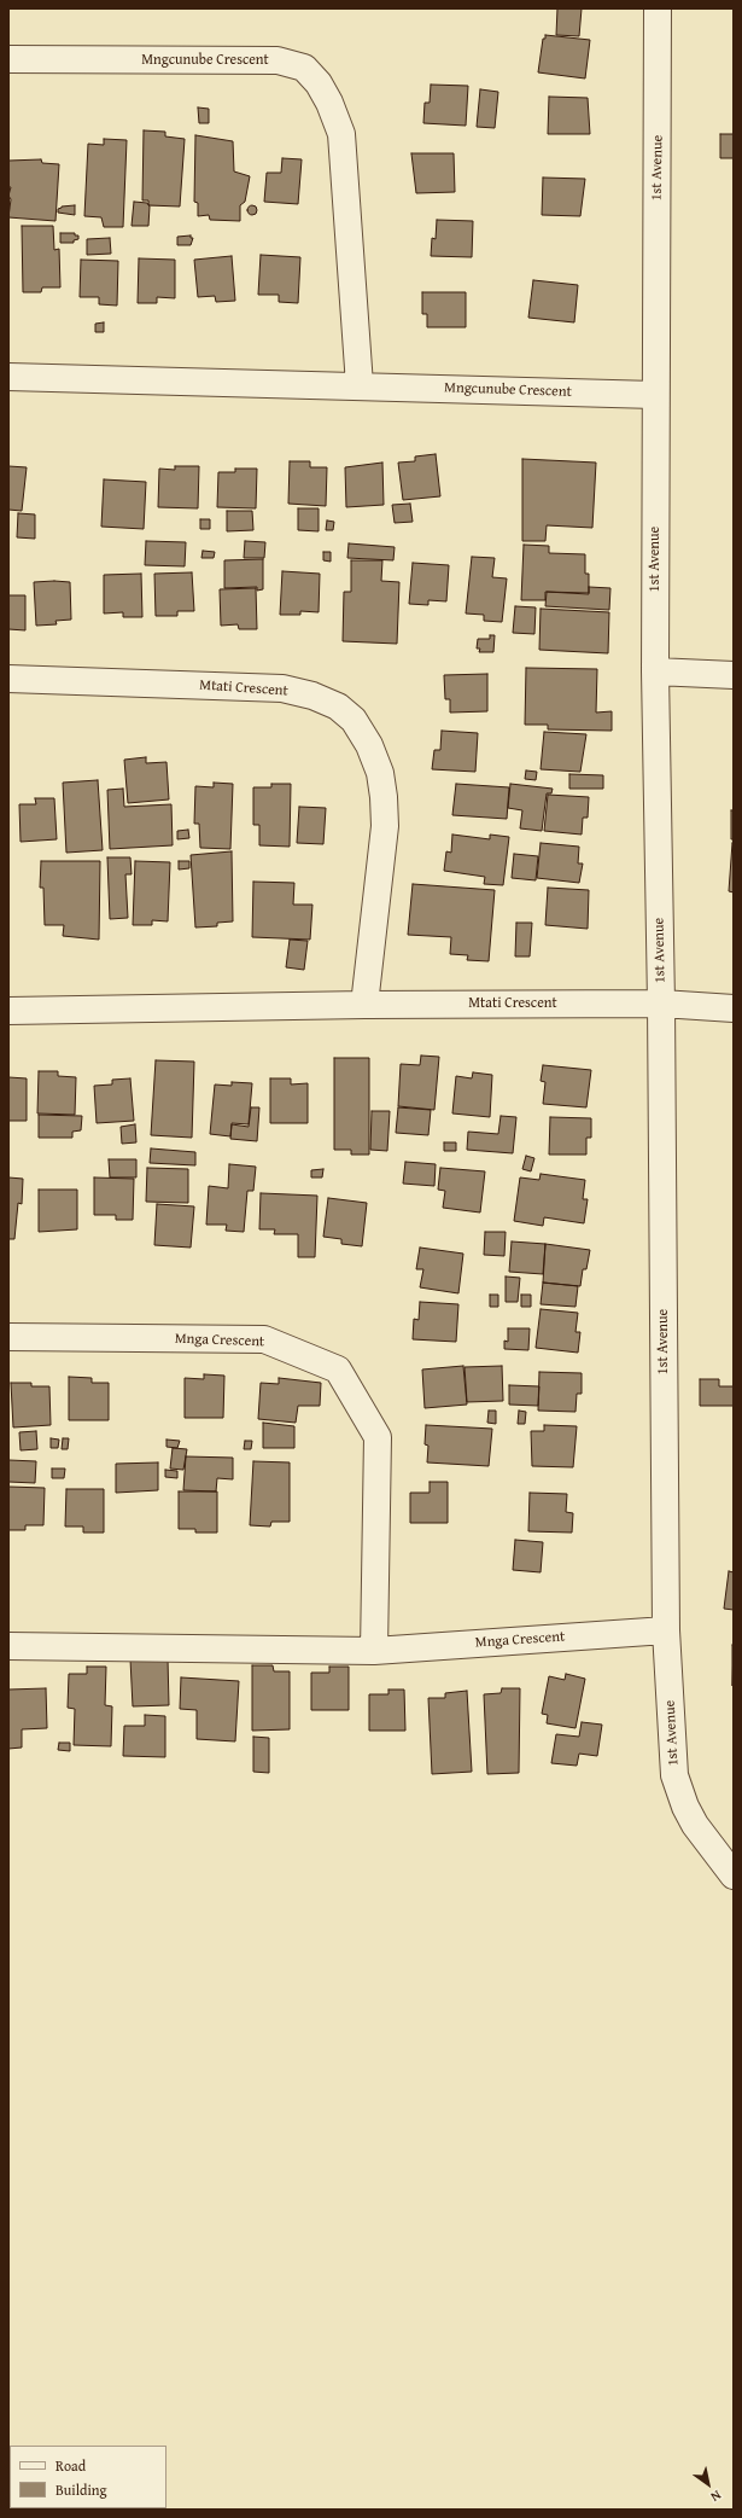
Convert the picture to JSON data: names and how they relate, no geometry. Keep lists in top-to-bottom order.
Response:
{
  "streets": {
    "street": [
      "Mngcunube Crescent",
      "1st Avenue",
      "Mtati Crescent",
      "Mnga Crescent"
    ]
  },
  "crossings": [
    ["Mngcunube Crescent", "1st Avenue"],
    ["1st Avenue", "Mtati Crescent"],
    ["1st Avenue", "Mnga Crescent"]
  ],
  "legend": ["Road", "Building"],
  "north": "bottom right"
}
